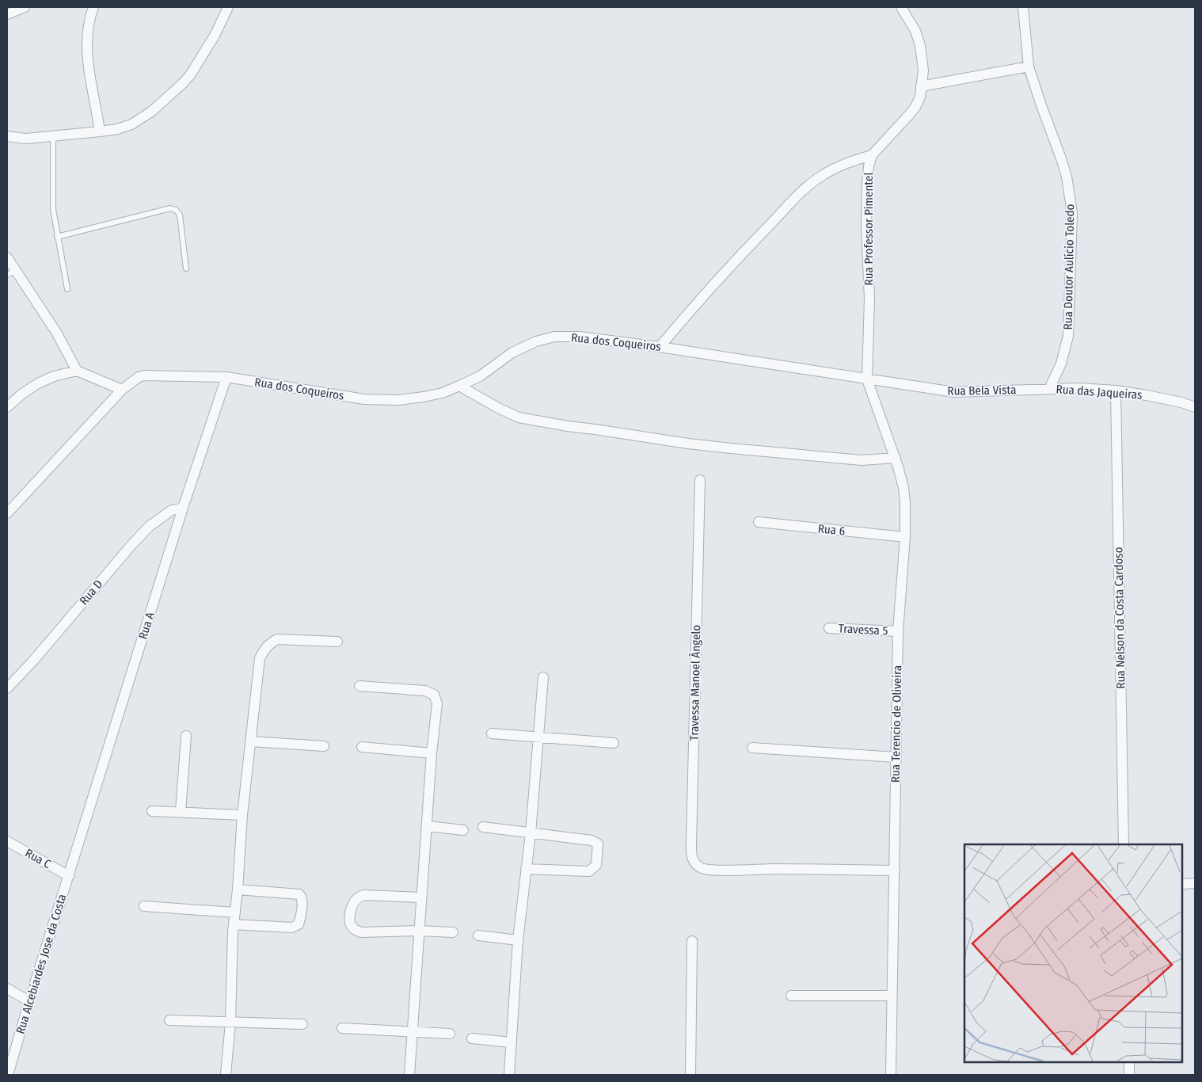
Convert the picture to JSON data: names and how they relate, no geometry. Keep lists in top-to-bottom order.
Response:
{
  "streets": {
    "street": [
      "Rua Professor Pimentel",
      "Rua Doutor Aulício Toledo",
      "Rua dos Coqueiros",
      "Rua Bela Vista",
      "Rua das Jaqueiras",
      "Rua 6",
      "Rua D",
      "Rua Nelson da Costa Cardoso",
      "Rua A",
      "Travessa 5",
      "Travessa Manoel Ângelo",
      "Rua Terencio de Oliveira",
      "Rua C",
      "Rua Alcebiardes Jose da Costa"
    ]
  },
  "crossings": [
    ["Rua Professor Pimentel", "Rua dos Coqueiros"],
    ["Rua Professor Pimentel", "Rua Bela Vista"],
    ["Rua Professor Pimentel", "Rua Terencio de Oliveira"],
    ["Rua Doutor Aulício Toledo", "Rua Bela Vista"],
    ["Rua Doutor Aulício Toledo", "Rua das Jaqueiras"],
    ["Rua dos Coqueiros", "Rua Bela Vista"],
    ["Rua dos Coqueiros", "Rua A"],
    ["Rua dos Coqueiros", "Rua Terencio de Oliveira"],
    ["Rua Bela Vista", "Rua das Jaqueiras"],
    ["Rua Bela Vista", "Rua Terencio de Oliveira"],
    ["Rua das Jaqueiras", "Rua Nelson da Costa Cardoso"],
    ["Rua 6", "Rua Terencio de Oliveira"],
    ["Rua D", "Rua A"],
    ["Rua A", "Rua C"],
    ["Rua A", "Rua Alcebiardes Jose da Costa"],
    ["Travessa 5", "Rua Terencio de Oliveira"],
    ["Travessa Manoel Ângelo", "Rua Terencio de Oliveira"],
    ["Rua C", "Rua Alcebiardes Jose da Costa"]
  ]
}
